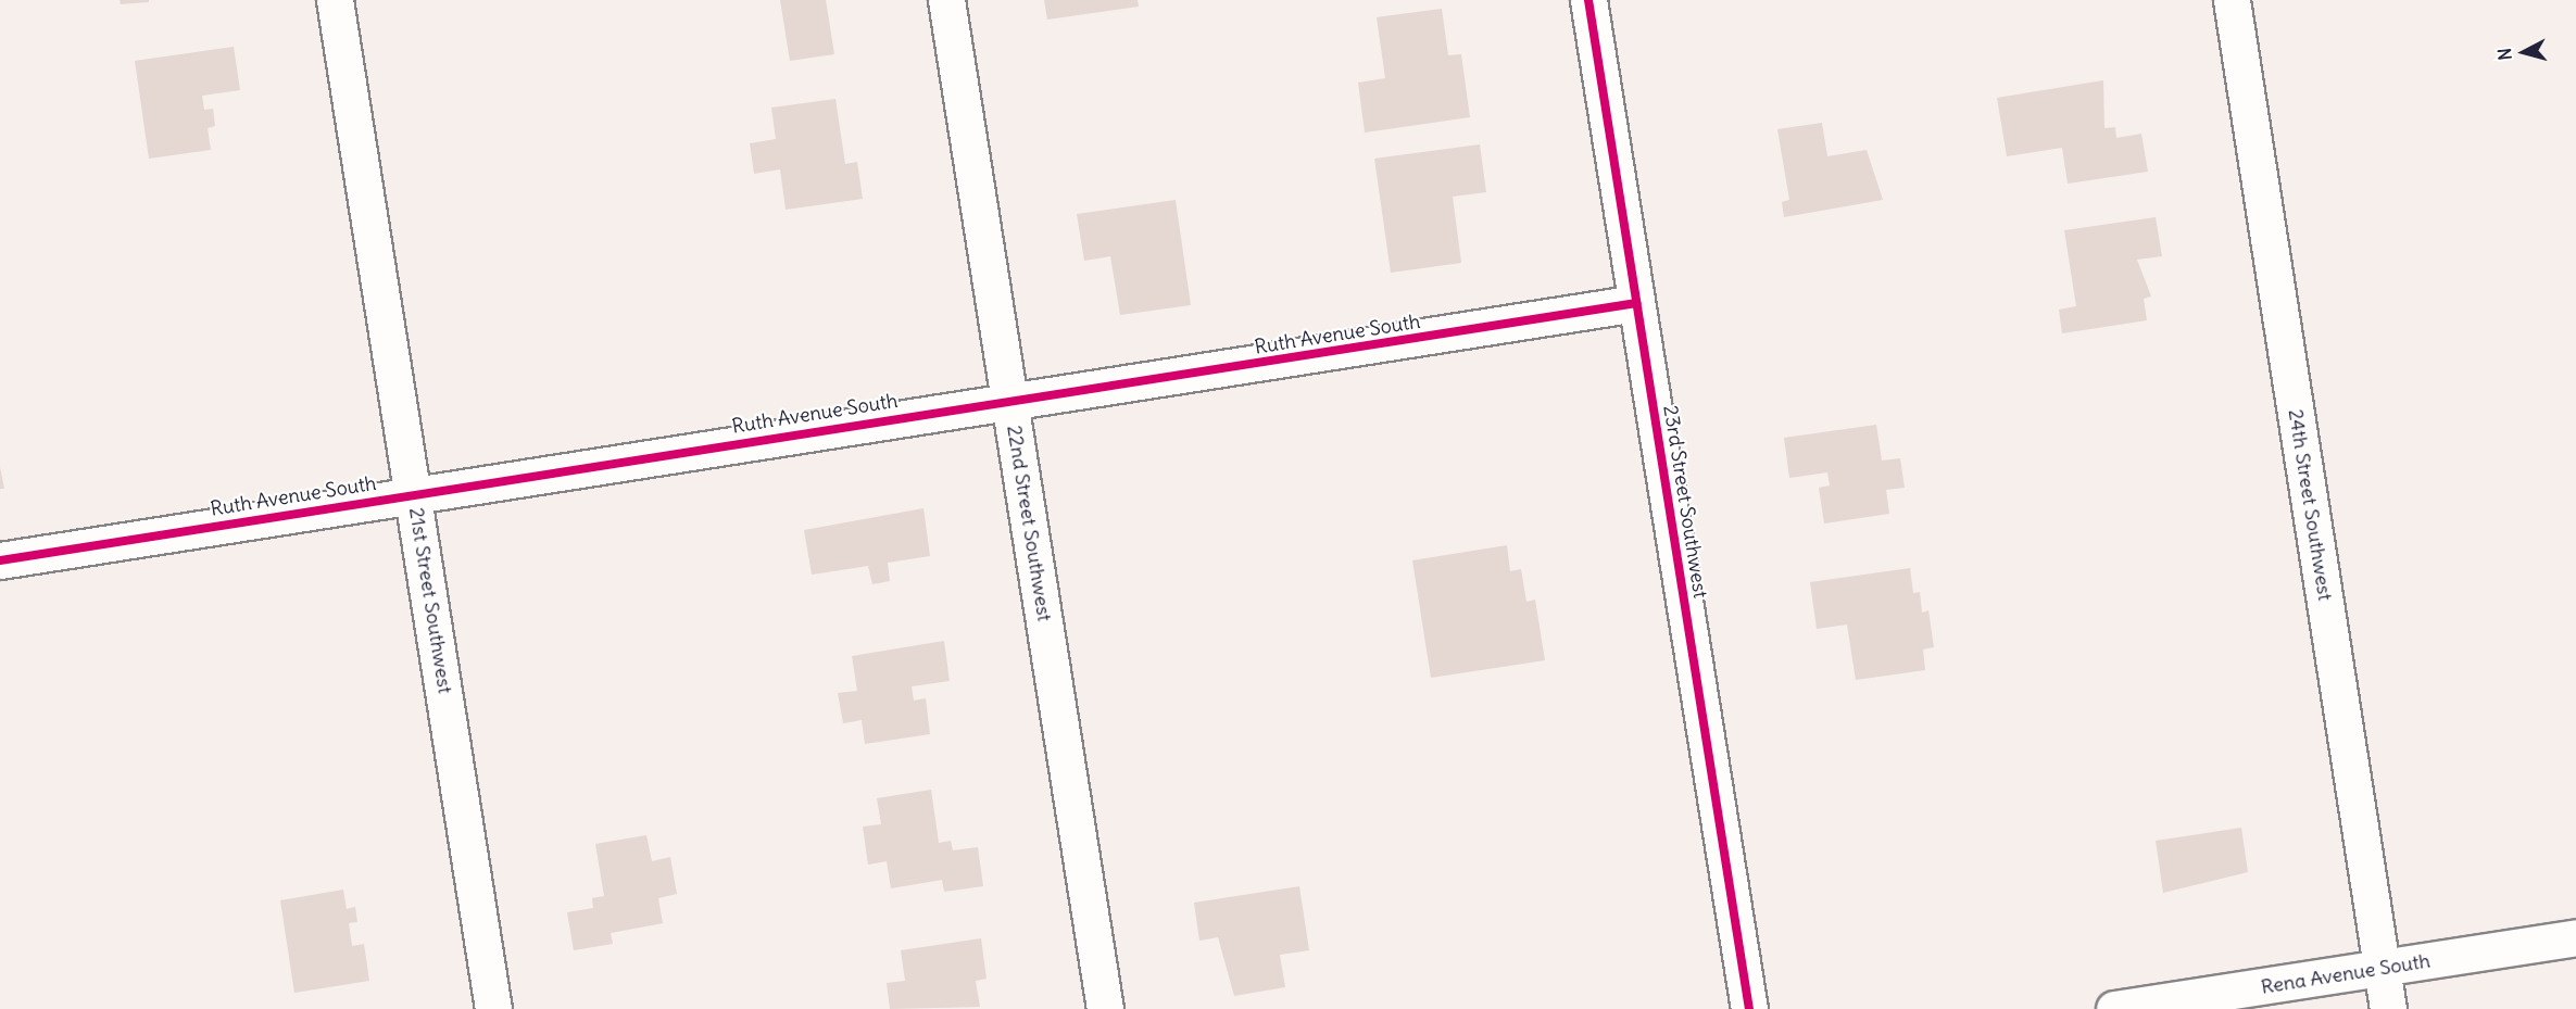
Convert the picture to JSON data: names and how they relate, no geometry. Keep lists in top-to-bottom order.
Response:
{
  "streets": {
    "street": [
      "Ruth Avenue South",
      "23rd Street Southwest",
      "24th Street Southwest",
      "22nd Street Southwest",
      "21st Street Southwest",
      "Rena Avenue South"
    ]
  },
  "crossings": [
    ["Ruth Avenue South", "23rd Street Southwest"],
    ["Ruth Avenue South", "22nd Street Southwest"],
    ["Ruth Avenue South", "21st Street Southwest"],
    ["24th Street Southwest", "Rena Avenue South"]
  ],
  "north": "left"
}
